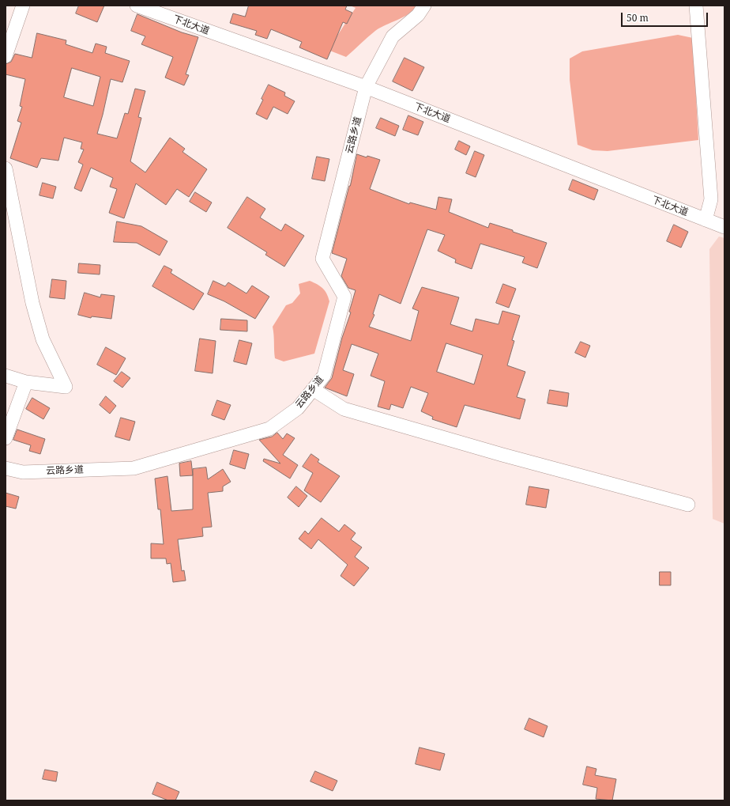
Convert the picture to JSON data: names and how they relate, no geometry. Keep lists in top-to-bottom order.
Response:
{
  "streets": {
    "street": ["下北大道", "云路乡道"]
  },
  "crossings": [
    ["下北大道", "云路乡道"]
  ],
  "scale_bar": "50 m"
}
